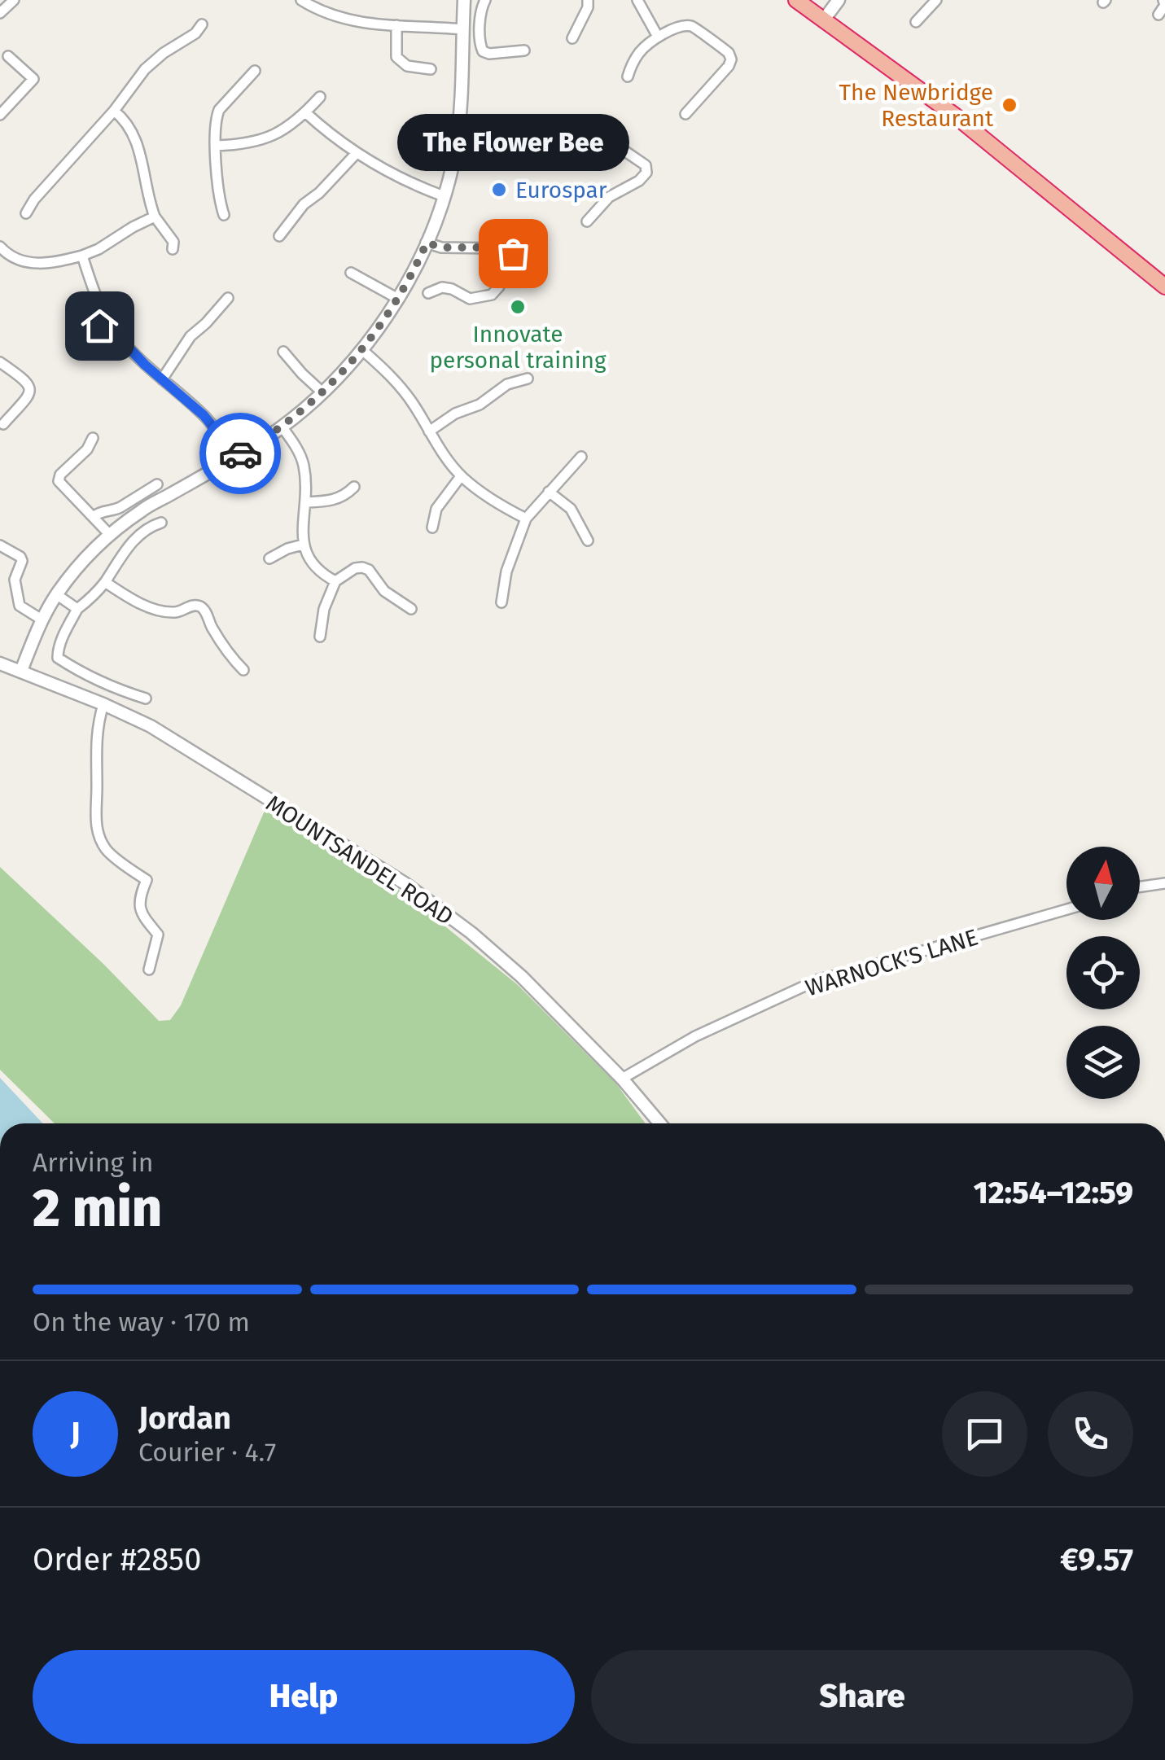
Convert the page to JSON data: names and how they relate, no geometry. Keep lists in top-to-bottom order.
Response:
{
  "streets": {
    "street": ["MOUNTSANDEL ROAD", "WARNOCK'S LANE"]
  },
  "crossings": [
    ["MOUNTSANDEL ROAD", "WARNOCK'S LANE"]
  ],
  "places": [
    "The Newbridge Restaurant",
    "Eurospar",
    "The Flower Bee",
    "Innovate personal training"
  ],
  "north": "top",
  "page": {
    "bubble": "The Flower Bee",
    "heading": ["2 min", "Arriving in", "12:54–12:59"],
    "panel": [
      "Jordan",
      "Courier · 4.7",
      "Order #2850",
      "€9.57"
    ],
    "bar": "On the way · 170 m",
    "round": "J",
    "buttons": ["Help", "Share"]
  }
}
